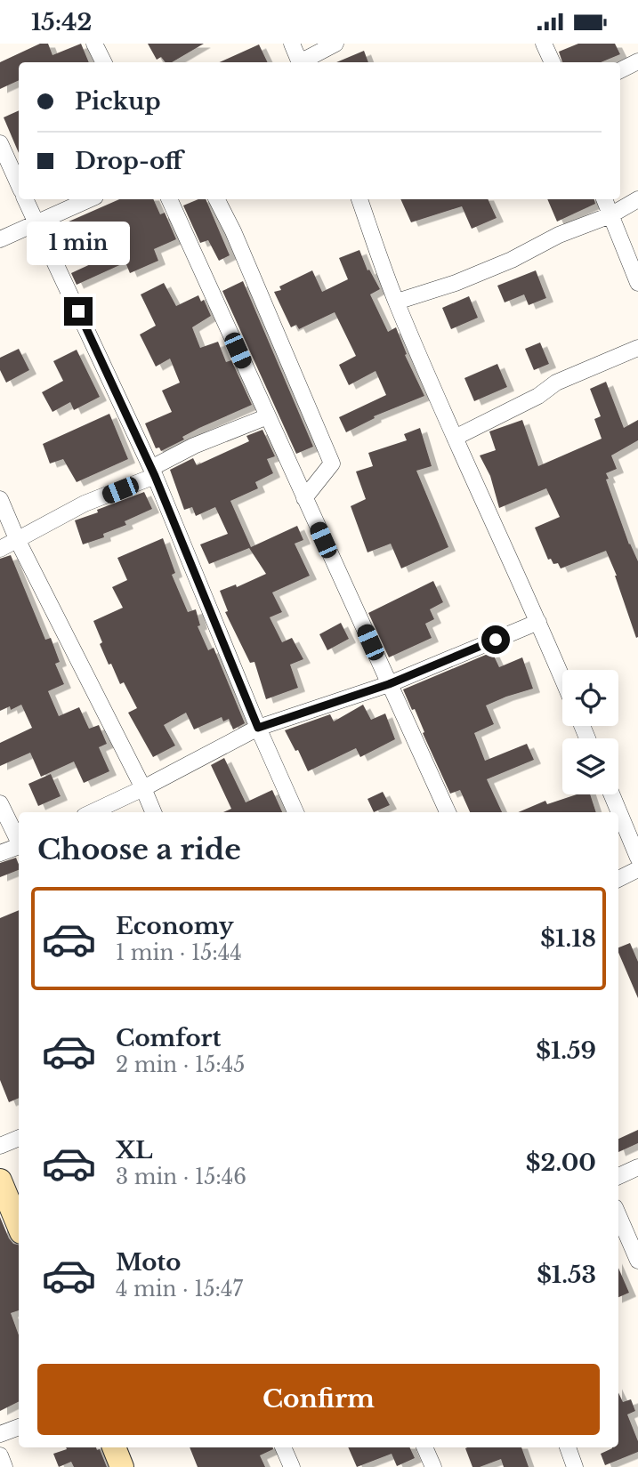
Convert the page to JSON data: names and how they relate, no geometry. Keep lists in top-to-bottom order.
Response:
{
  "page": {
    "status": "15:42",
    "banner": ["Pickup", "Drop-off"],
    "bubble": "1 min",
    "heading": "Choose a ride",
    "list": [
      {
        "name": "Economy",
        "note": "1 min · 15:44",
        "value": "$1.18"
      },
      {
        "name": "Comfort",
        "note": "2 min · 15:45",
        "value": "$1.59"
      },
      {
        "name": "XL",
        "note": "3 min · 15:46",
        "value": "$2.00"
      },
      {
        "name": "Moto",
        "note": "4 min · 15:47",
        "value": "$1.53"
      }
    ],
    "buttons": "Confirm"
  }
}
